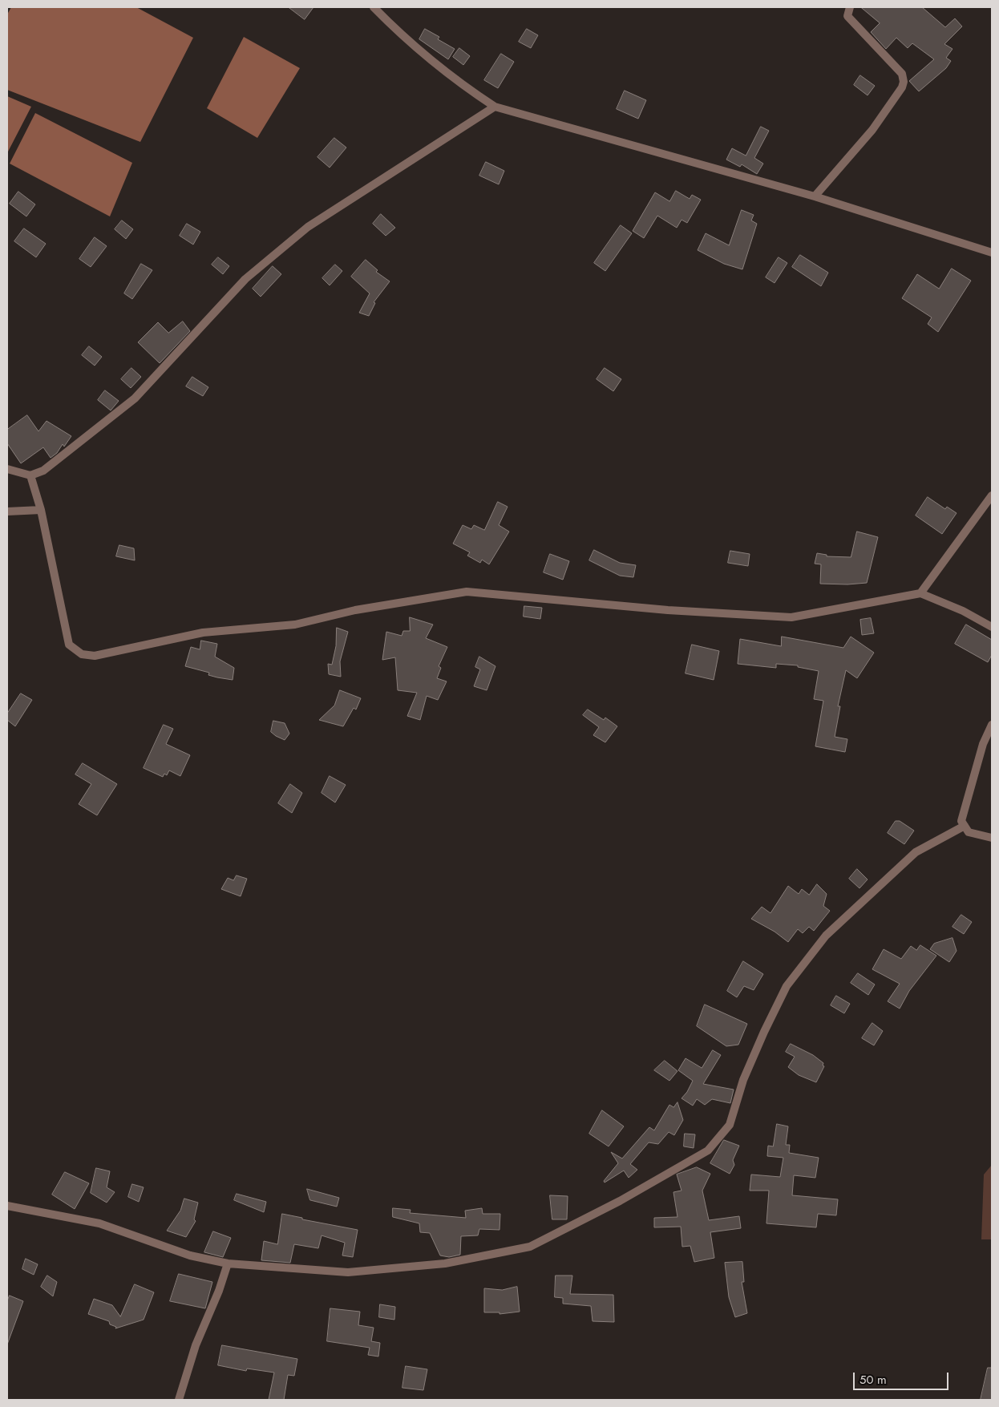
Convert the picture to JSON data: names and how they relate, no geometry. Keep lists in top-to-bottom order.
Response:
{
  "scale_bar": "50 m"
}
